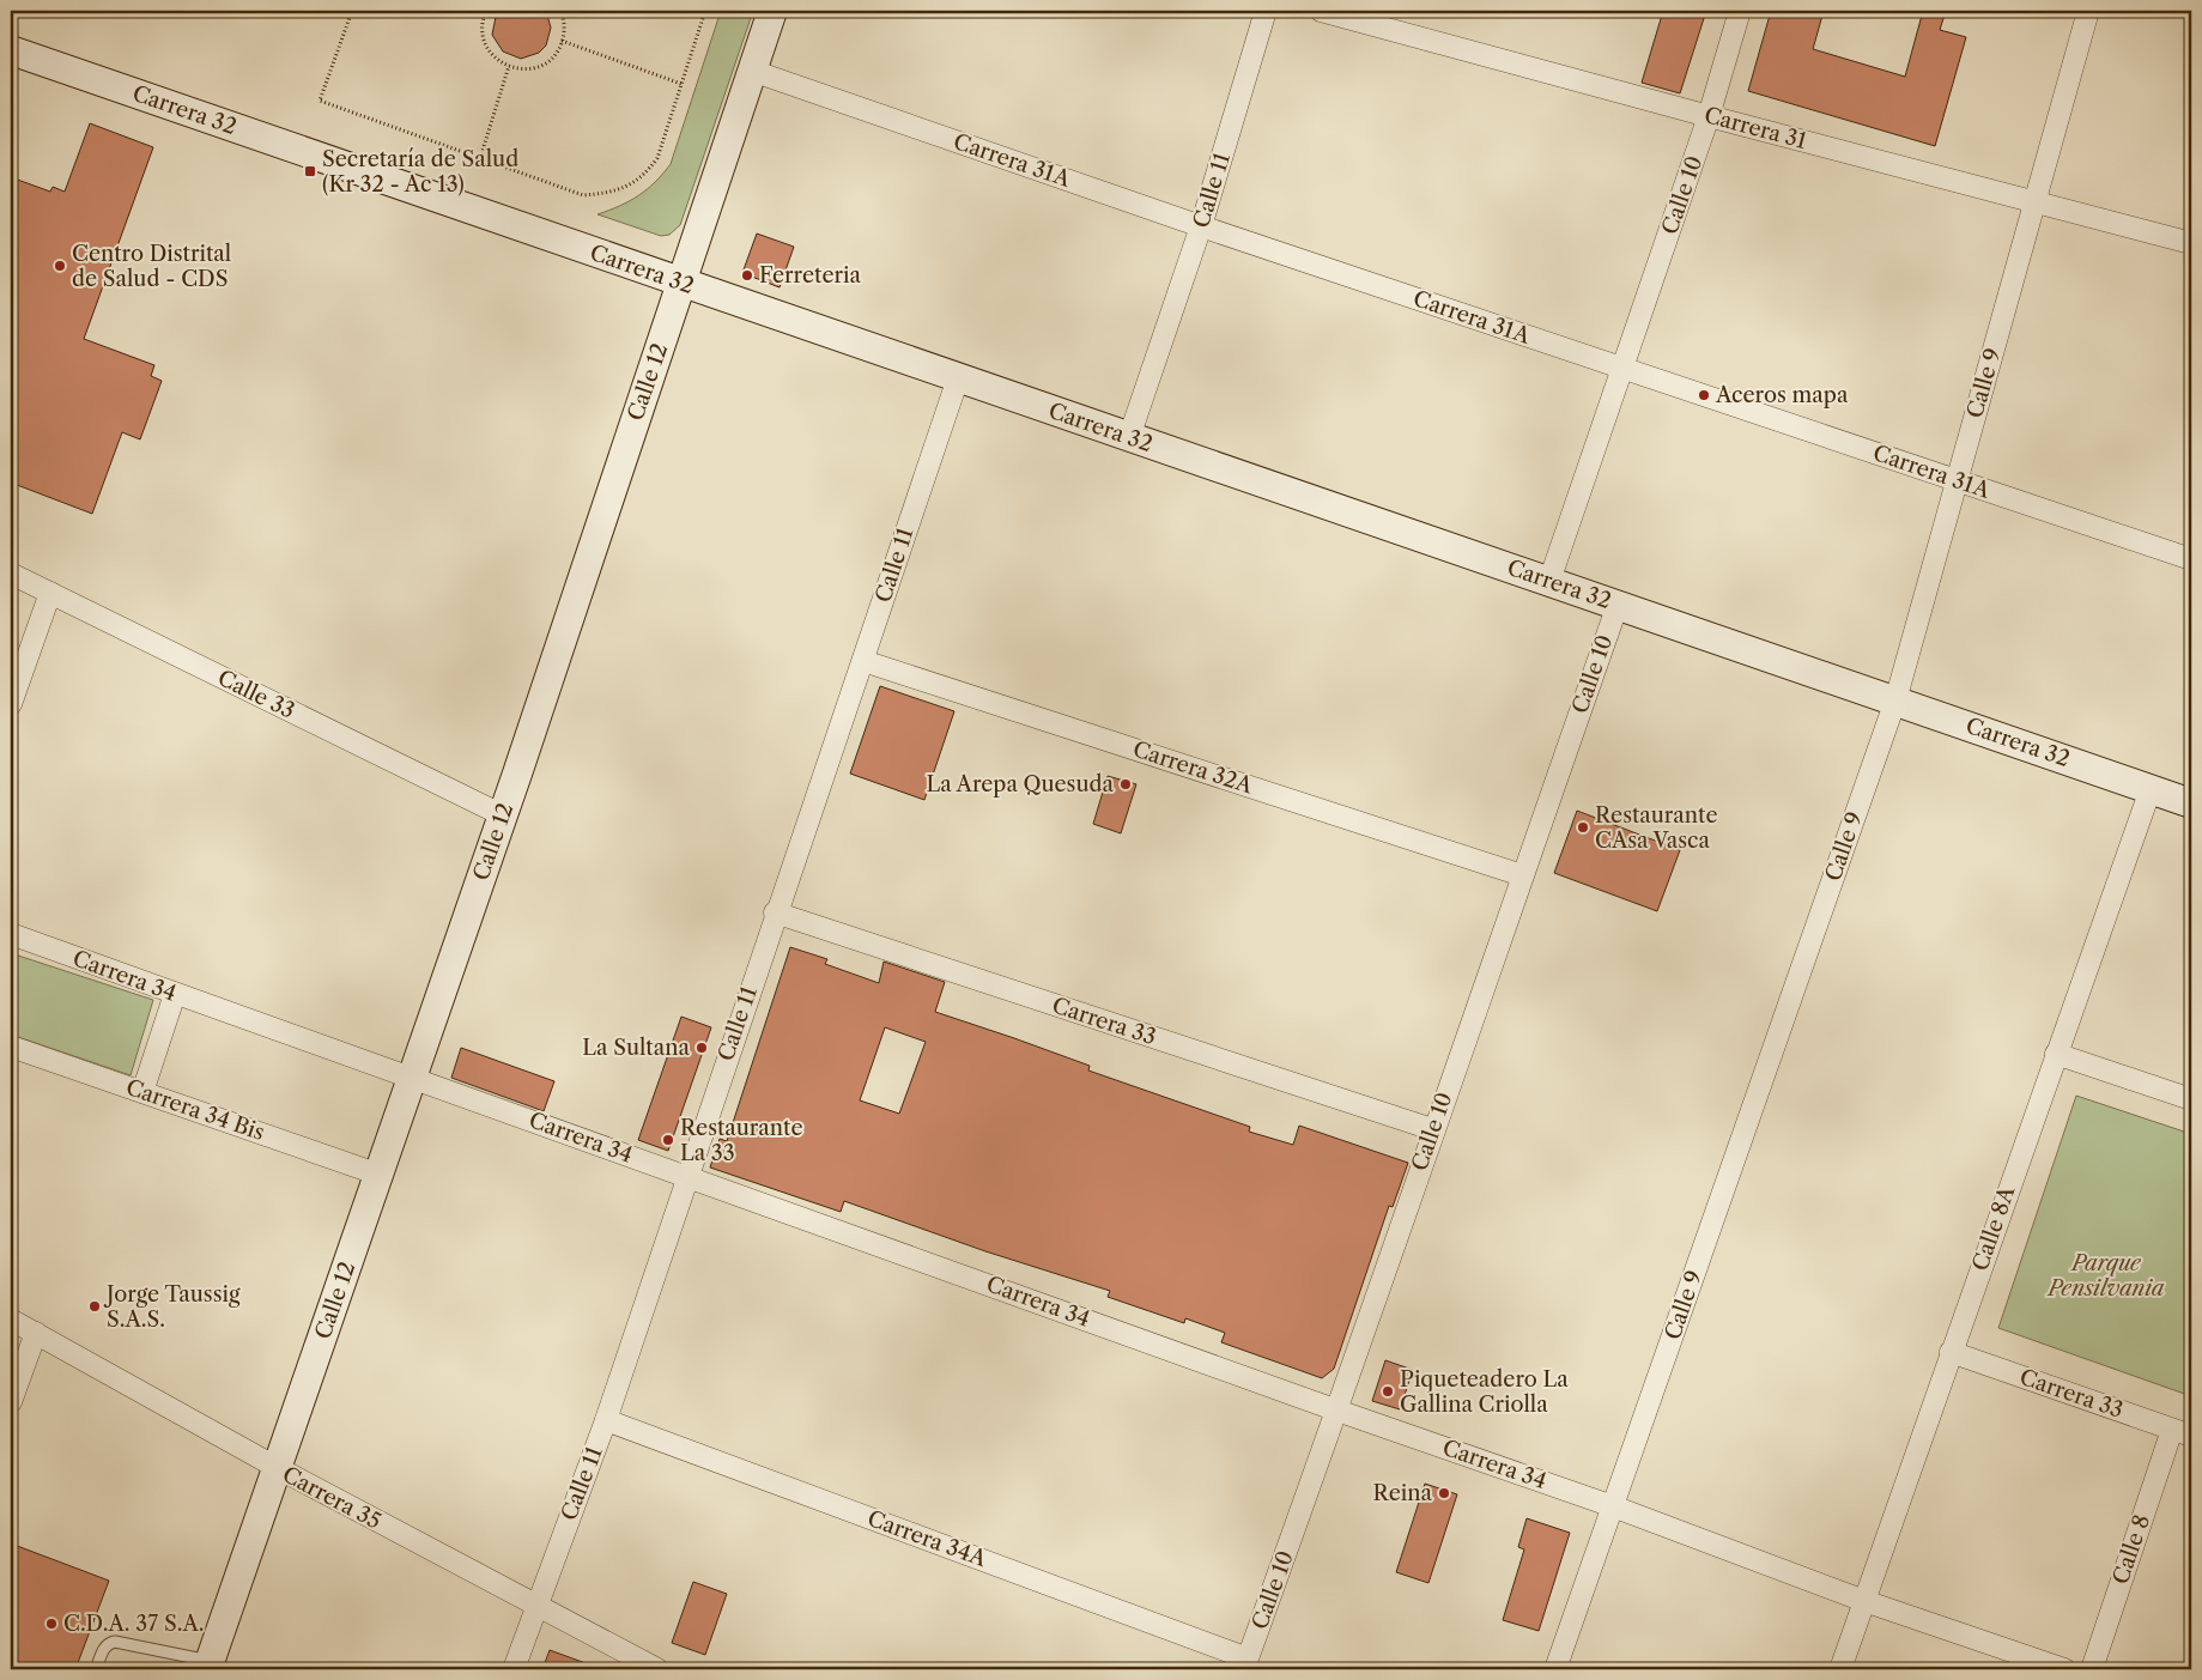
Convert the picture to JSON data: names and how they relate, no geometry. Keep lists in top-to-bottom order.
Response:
{
  "streets": {
    "street": [
      "Carrera 32",
      "Carrera 31",
      "Carrera 31A",
      "Calle 11",
      "Calle 10",
      "Calle 12",
      "Calle 9",
      "Calle 33",
      "Carrera 32A",
      "Carrera 34",
      "Carrera 33",
      "Carrera 34 Bis",
      "Calle 8A",
      "Carrera 35",
      "Carrera 34A",
      "Calle 8"
    ]
  },
  "crossings": [
    ["Carrera 32", "Calle 11"],
    ["Carrera 32", "Calle 10"],
    ["Carrera 32", "Calle 12"],
    ["Carrera 32", "Calle 9"],
    ["Carrera 32", "Calle 8A"],
    ["Carrera 31", "Calle 10"],
    ["Carrera 31", "Calle 9"],
    ["Carrera 31A", "Calle 11"],
    ["Carrera 31A", "Calle 10"],
    ["Carrera 31A", "Calle 12"],
    ["Carrera 31A", "Calle 9"],
    ["Calle 11", "Carrera 32A"],
    ["Calle 11", "Carrera 34"],
    ["Calle 11", "Carrera 33"],
    ["Calle 11", "Carrera 35"],
    ["Calle 11", "Carrera 34A"],
    ["Calle 10", "Carrera 32A"],
    ["Calle 10", "Carrera 34"],
    ["Calle 10", "Carrera 33"],
    ["Calle 10", "Carrera 34A"],
    ["Calle 12", "Calle 33"],
    ["Calle 12", "Carrera 34"],
    ["Calle 12", "Carrera 34 Bis"],
    ["Calle 12", "Carrera 35"],
    ["Calle 9", "Carrera 34"],
    ["Carrera 34", "Calle 8A"],
    ["Carrera 33", "Calle 8A"],
    ["Carrera 33", "Calle 8"]
  ],
  "parks": ["Parque Pensilvania"],
  "places": {
    "transit": ["Secretaría de Salud (Kr 32 - Ac 13)"],
    "other": [
      "Centro Distrital de Salud - CDS",
      "Ferreteria",
      "Aceros mapa",
      "La Arepa Quesuda",
      "Restaurante CAsa Vasca",
      "La Sultana",
      "Restaurante La 33",
      "Jorge Taussig S.A.S.",
      "Piqueteadero La Gallina Criolla",
      "Reina",
      "C.D.A. 37 S.A."
    ]
  }
}
